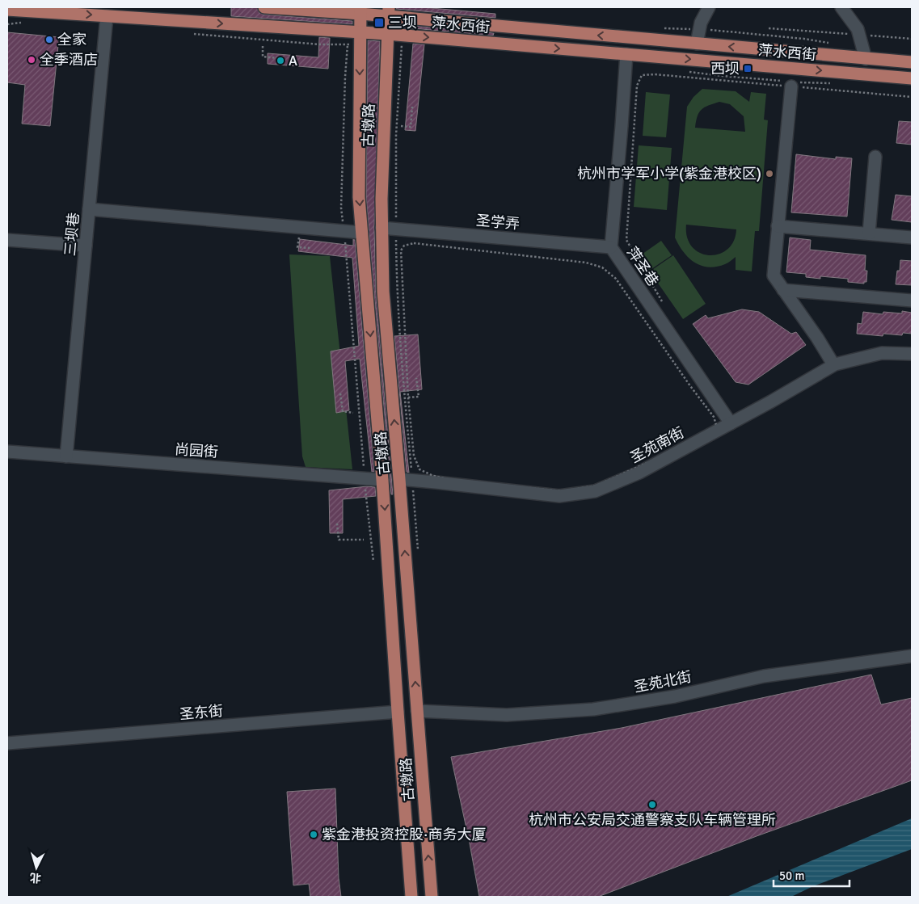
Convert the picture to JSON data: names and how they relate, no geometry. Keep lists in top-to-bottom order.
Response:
{
  "streets": {
    "main road": ["萍水西街", "古墩路"],
    "street": [
      "圣学弄",
      "三坝巷",
      "萍圣巷",
      "圣苑南街",
      "尚园街",
      "圣苑北街",
      "圣东街"
    ]
  },
  "crossings": [
    ["萍水西街", "古墩路"],
    ["萍水西街", "三坝巷"],
    ["萍水西街", "萍圣巷"],
    ["古墩路", "圣学弄"],
    ["古墩路", "圣苑南街"],
    ["古墩路", "尚园街"],
    ["古墩路", "圣苑北街"],
    ["古墩路", "圣东街"],
    ["圣学弄", "萍圣巷"],
    ["三坝巷", "尚园街"],
    ["萍圣巷", "圣苑南街"]
  ],
  "places": {
    "transit": ["三坝", "西坝"],
    "other": [
      "全家",
      "全季酒店",
      "A",
      "杭州市学军小学(紫金港校区)",
      "杭州市公安局交通警察支队车辆管理所",
      "紫金港投资控股·商务大厦"
    ]
  },
  "scale_bar": "50 m",
  "north": "bottom"
}
